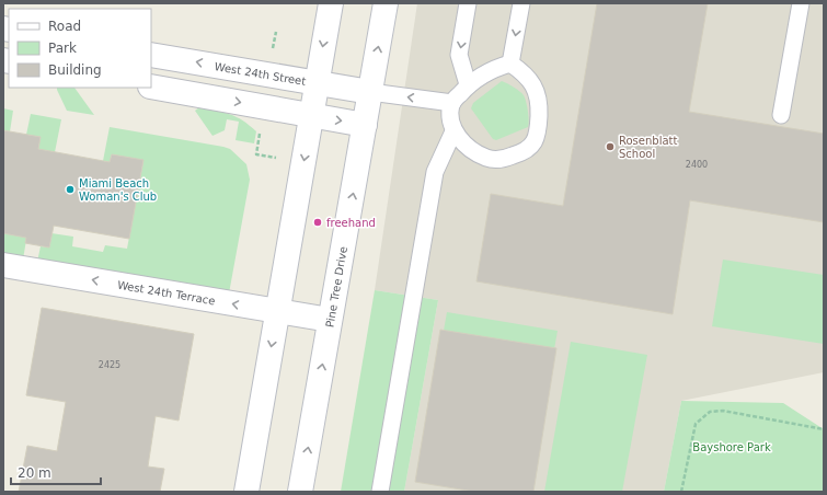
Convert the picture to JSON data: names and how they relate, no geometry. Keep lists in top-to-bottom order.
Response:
{
  "streets": {
    "main road": ["West 24th Street", "Pine Tree Drive", "West 24th Terrace"]
  },
  "crossings": [
    ["West 24th Street", "Pine Tree Drive"],
    ["Pine Tree Drive", "West 24th Terrace"]
  ],
  "parks": ["Bayshore Park"],
  "places": ["Rosenblatt School", "Miami Beach Woman's Club", "freehand"],
  "house_numbers": ["2400", "2425"],
  "legend": ["Road", "Park", "Building"],
  "scale_bar": "20 m"
}
